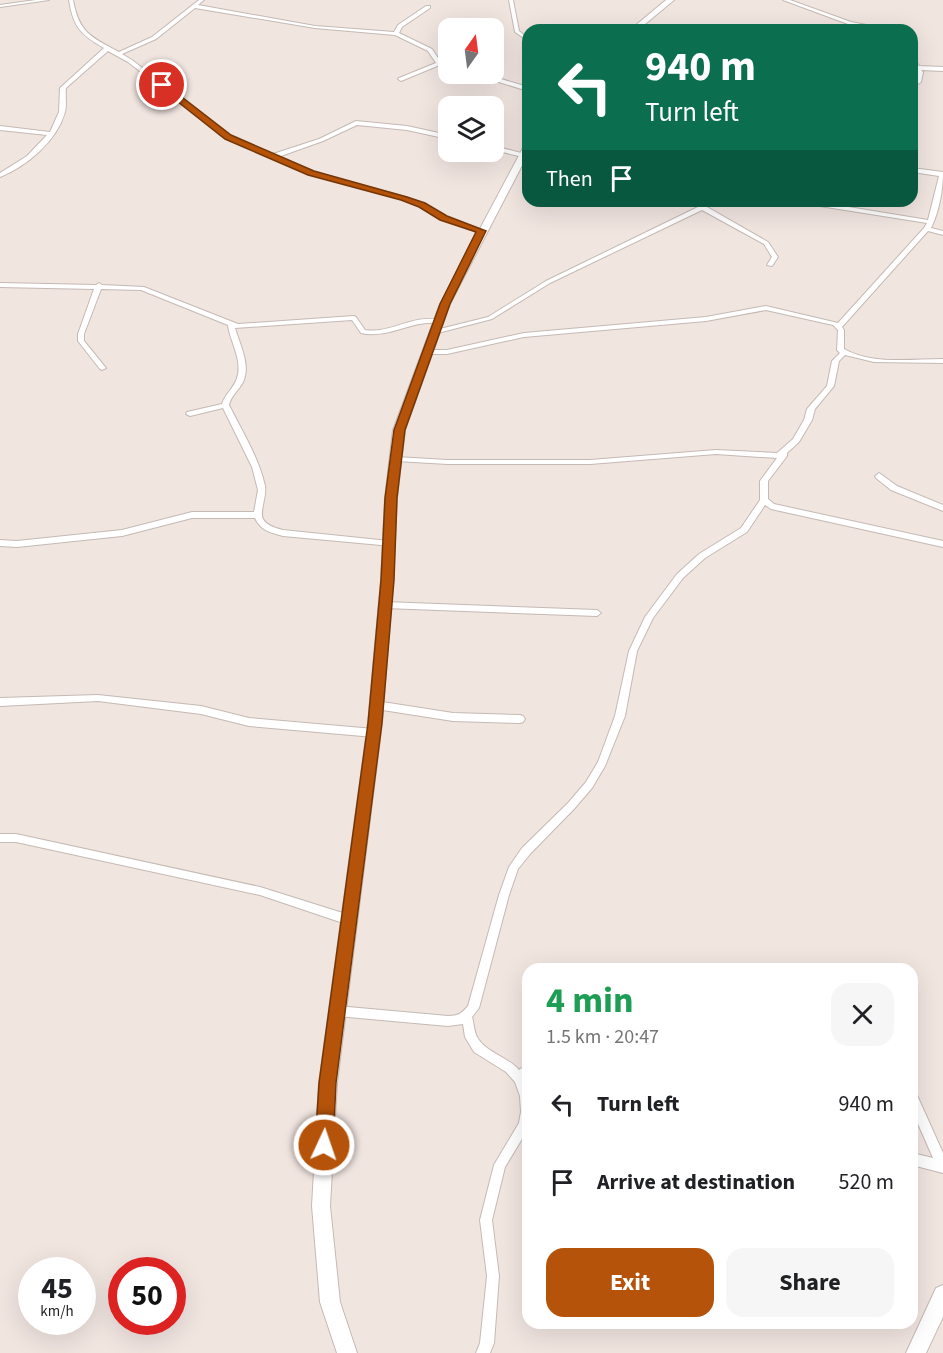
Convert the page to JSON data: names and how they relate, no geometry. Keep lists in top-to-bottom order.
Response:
{
  "north": "top",
  "page": {
    "turn": ["940 m", "Turn left"],
    "then": "Then",
    "heading": ["4 min", "1.5 km · 20:47"],
    "list": [
      {
        "name": "Turn left",
        "value": "940 m"
      },
      {
        "name": "Arrive at destination",
        "value": "520 m"
      }
    ],
    "buttons": ["Exit", "Share"],
    "speed": "45 km/h",
    "limit": "50"
  }
}
